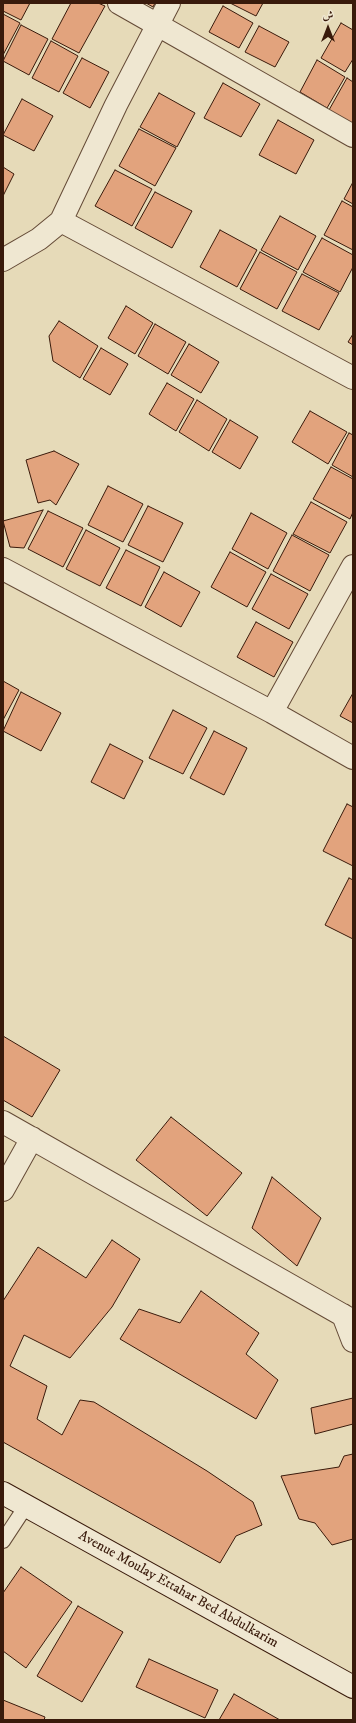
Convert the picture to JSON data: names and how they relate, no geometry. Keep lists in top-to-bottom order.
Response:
{
  "streets": {
    "street": ["Avenue Moulay Ettahar Bed Abdulkarim"]
  },
  "north": "top"
}
